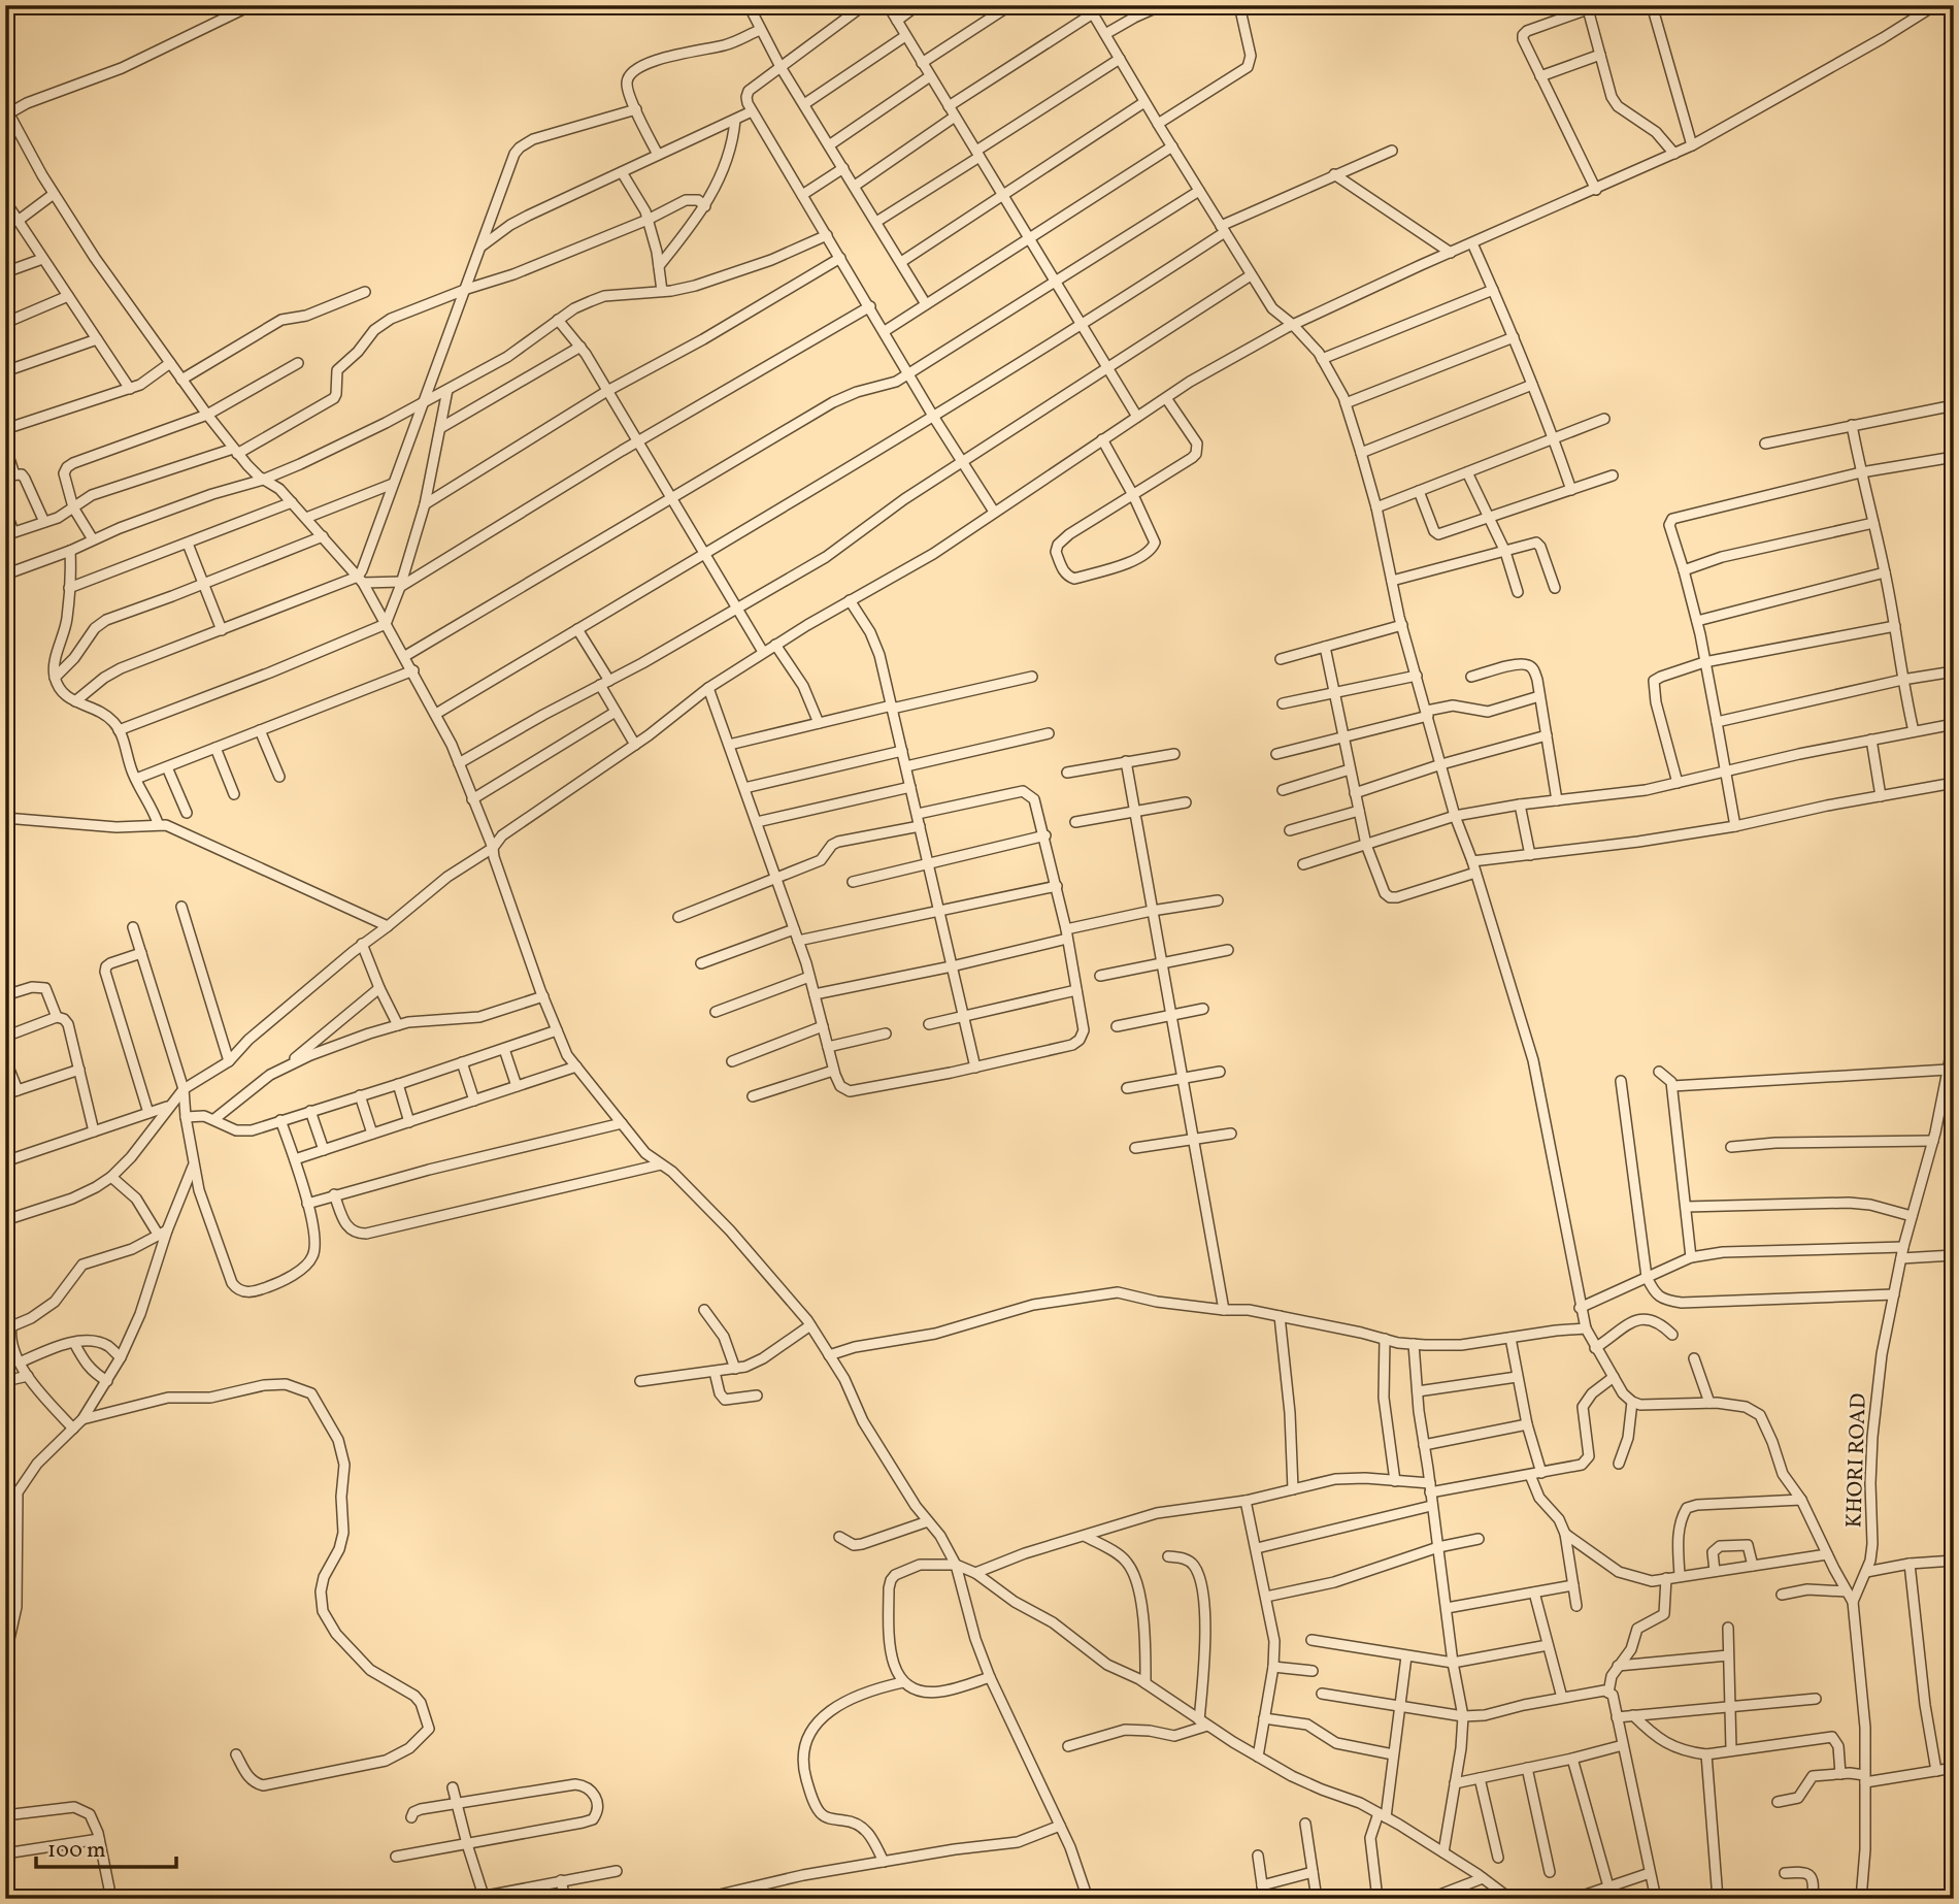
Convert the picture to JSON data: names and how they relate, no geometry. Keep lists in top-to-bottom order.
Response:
{
  "streets": {
    "street": ["KHORI ROAD"]
  },
  "scale_bar": "100 m"
}
